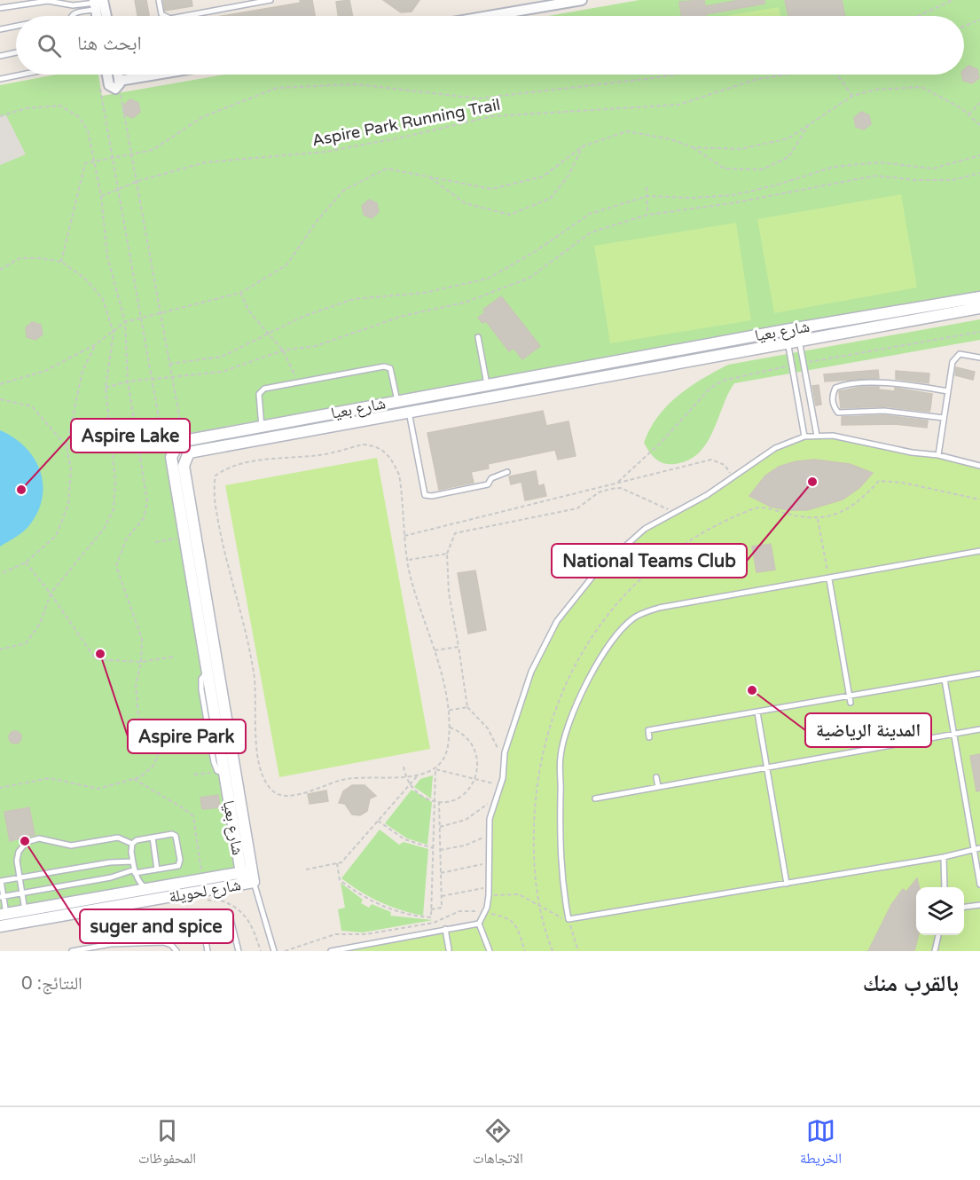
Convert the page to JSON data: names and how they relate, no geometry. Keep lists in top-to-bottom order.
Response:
{
  "streets": {
    "street": ["شارع بعيا", "شارع لحويلة"],
    "path": ["Aspire Park Running Trail"]
  },
  "crossings": [
    ["شارع بعيا", "شارع لحويلة"]
  ],
  "places": [
    "National Teams Club",
    "Aspire Lake",
    "Aspire Park",
    "المدينة الرياضية",
    "suger and spice"
  ],
  "page": {
    "search": "ابحث هنا",
    "heading": ["بالقرب منك", "النتائج: 0"],
    "nav": ["الخريطة", "الاتجاهات", "المحفوظات"]
  }
}
